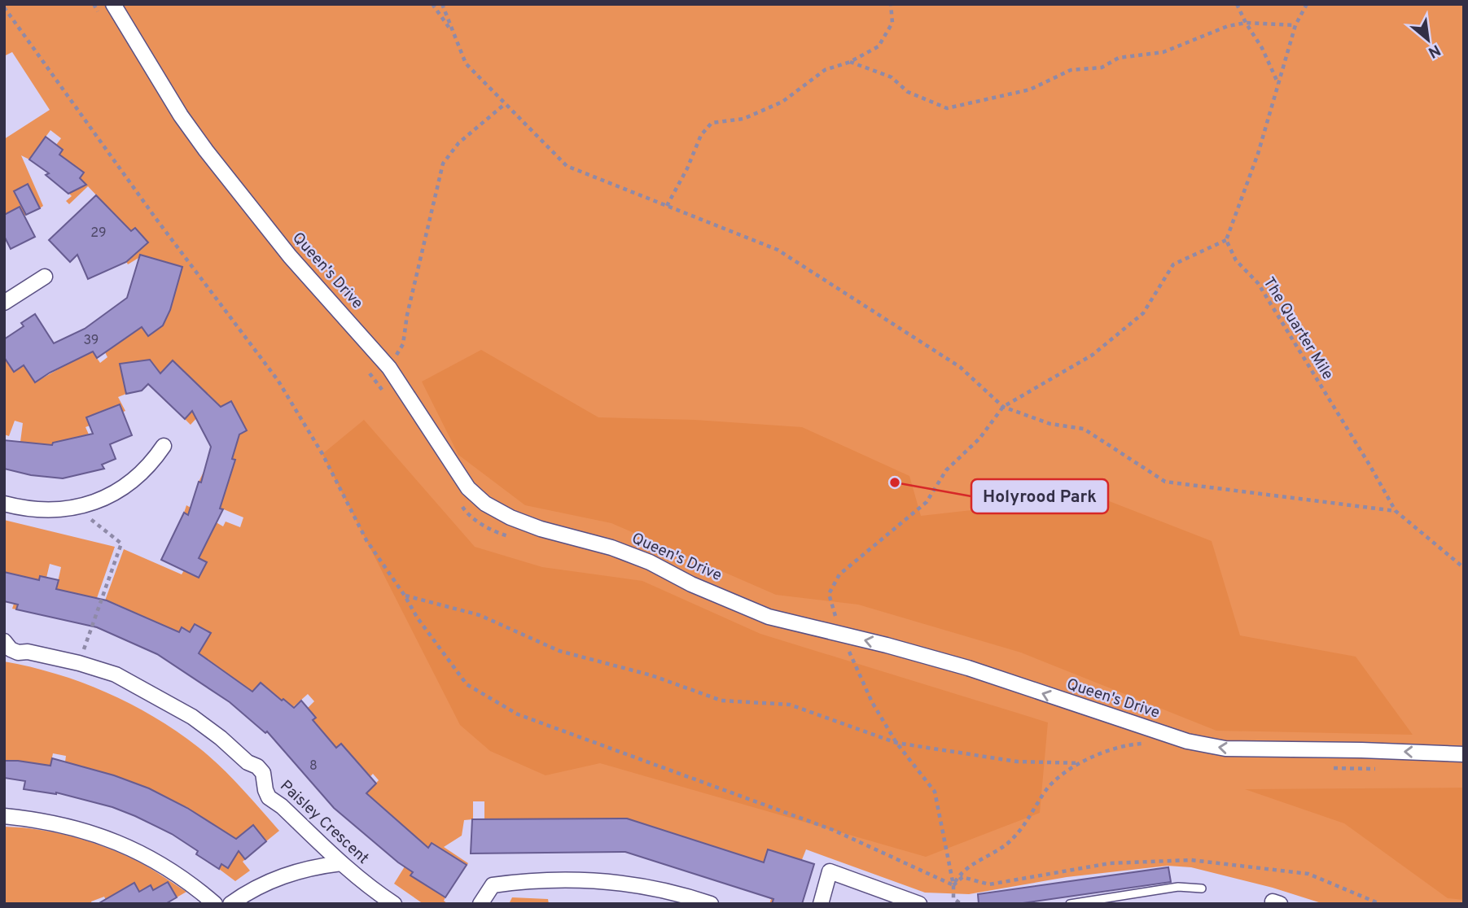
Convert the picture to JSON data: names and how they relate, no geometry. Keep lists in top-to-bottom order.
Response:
{
  "streets": {
    "street": ["Queen's Drive", "Paisley Crescent"],
    "path": ["The Quarter Mile"]
  },
  "one_way": ["Queen's Drive"],
  "places": ["Holyrood Park"],
  "house_numbers": ["29", "39", "8"],
  "north": "bottom right"
}
